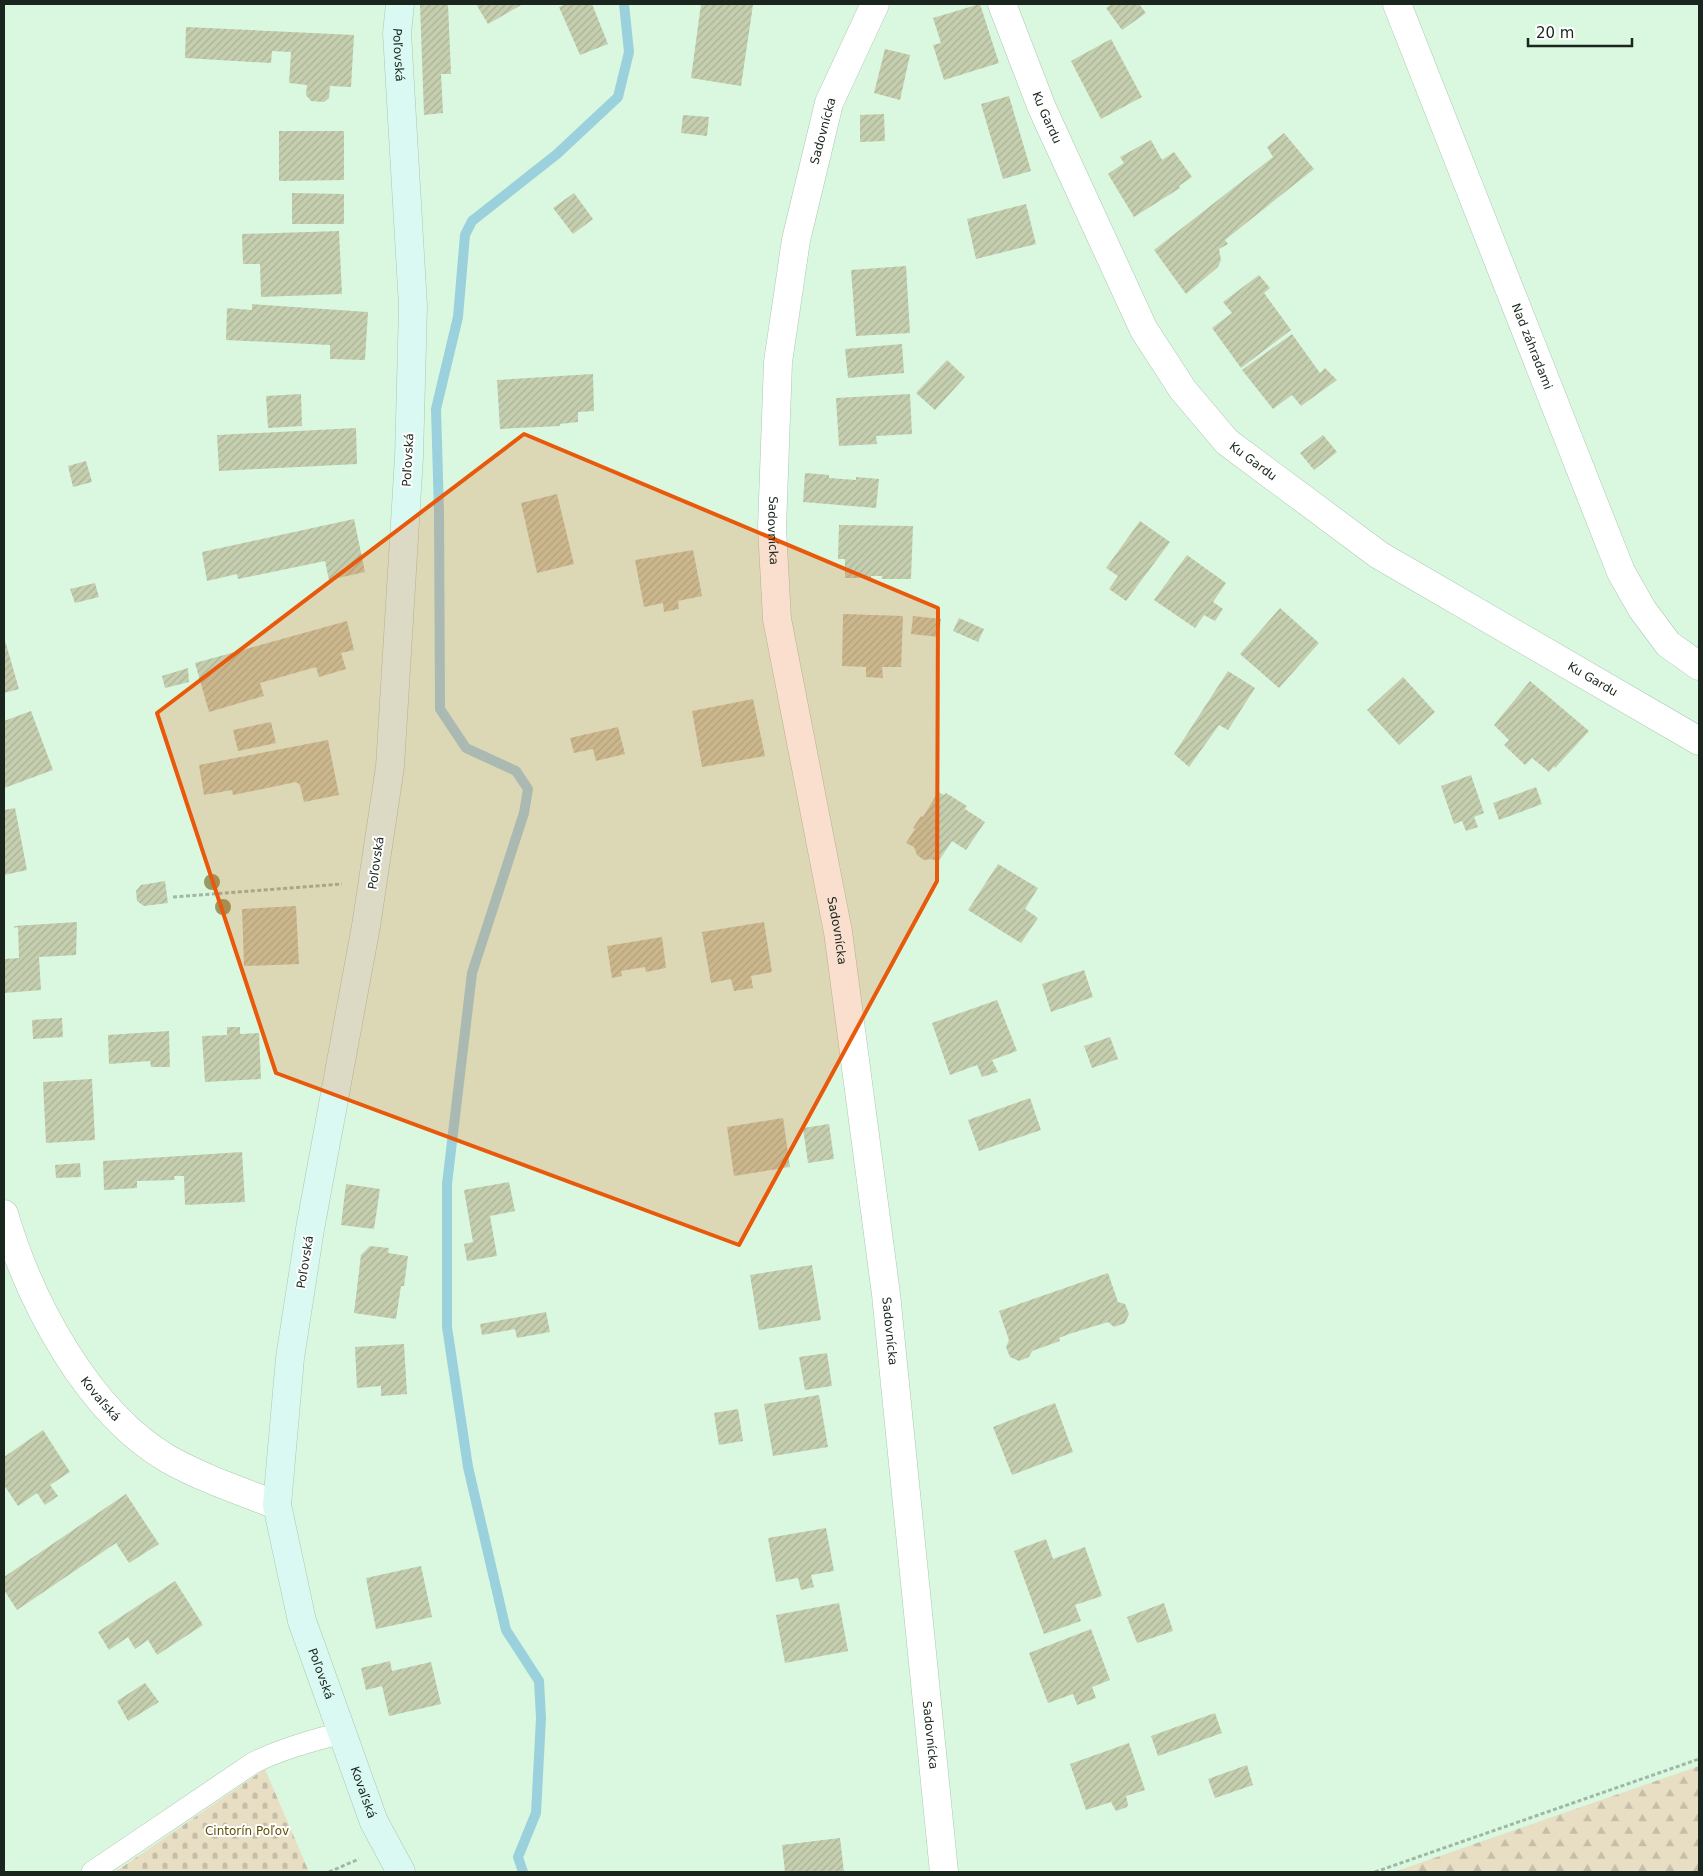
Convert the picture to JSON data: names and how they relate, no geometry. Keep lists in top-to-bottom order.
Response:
{
  "streets": {
    "street": [
      "Poľovská",
      "Ku Gardu",
      "Sadovnícka",
      "Nad záhradami",
      "Kovaľská"
    ]
  },
  "crossings": [
    ["Poľovská", "Kovaľská"]
  ],
  "parks": ["Cintorín Poľov"],
  "scale_bar": "20 m"
}
